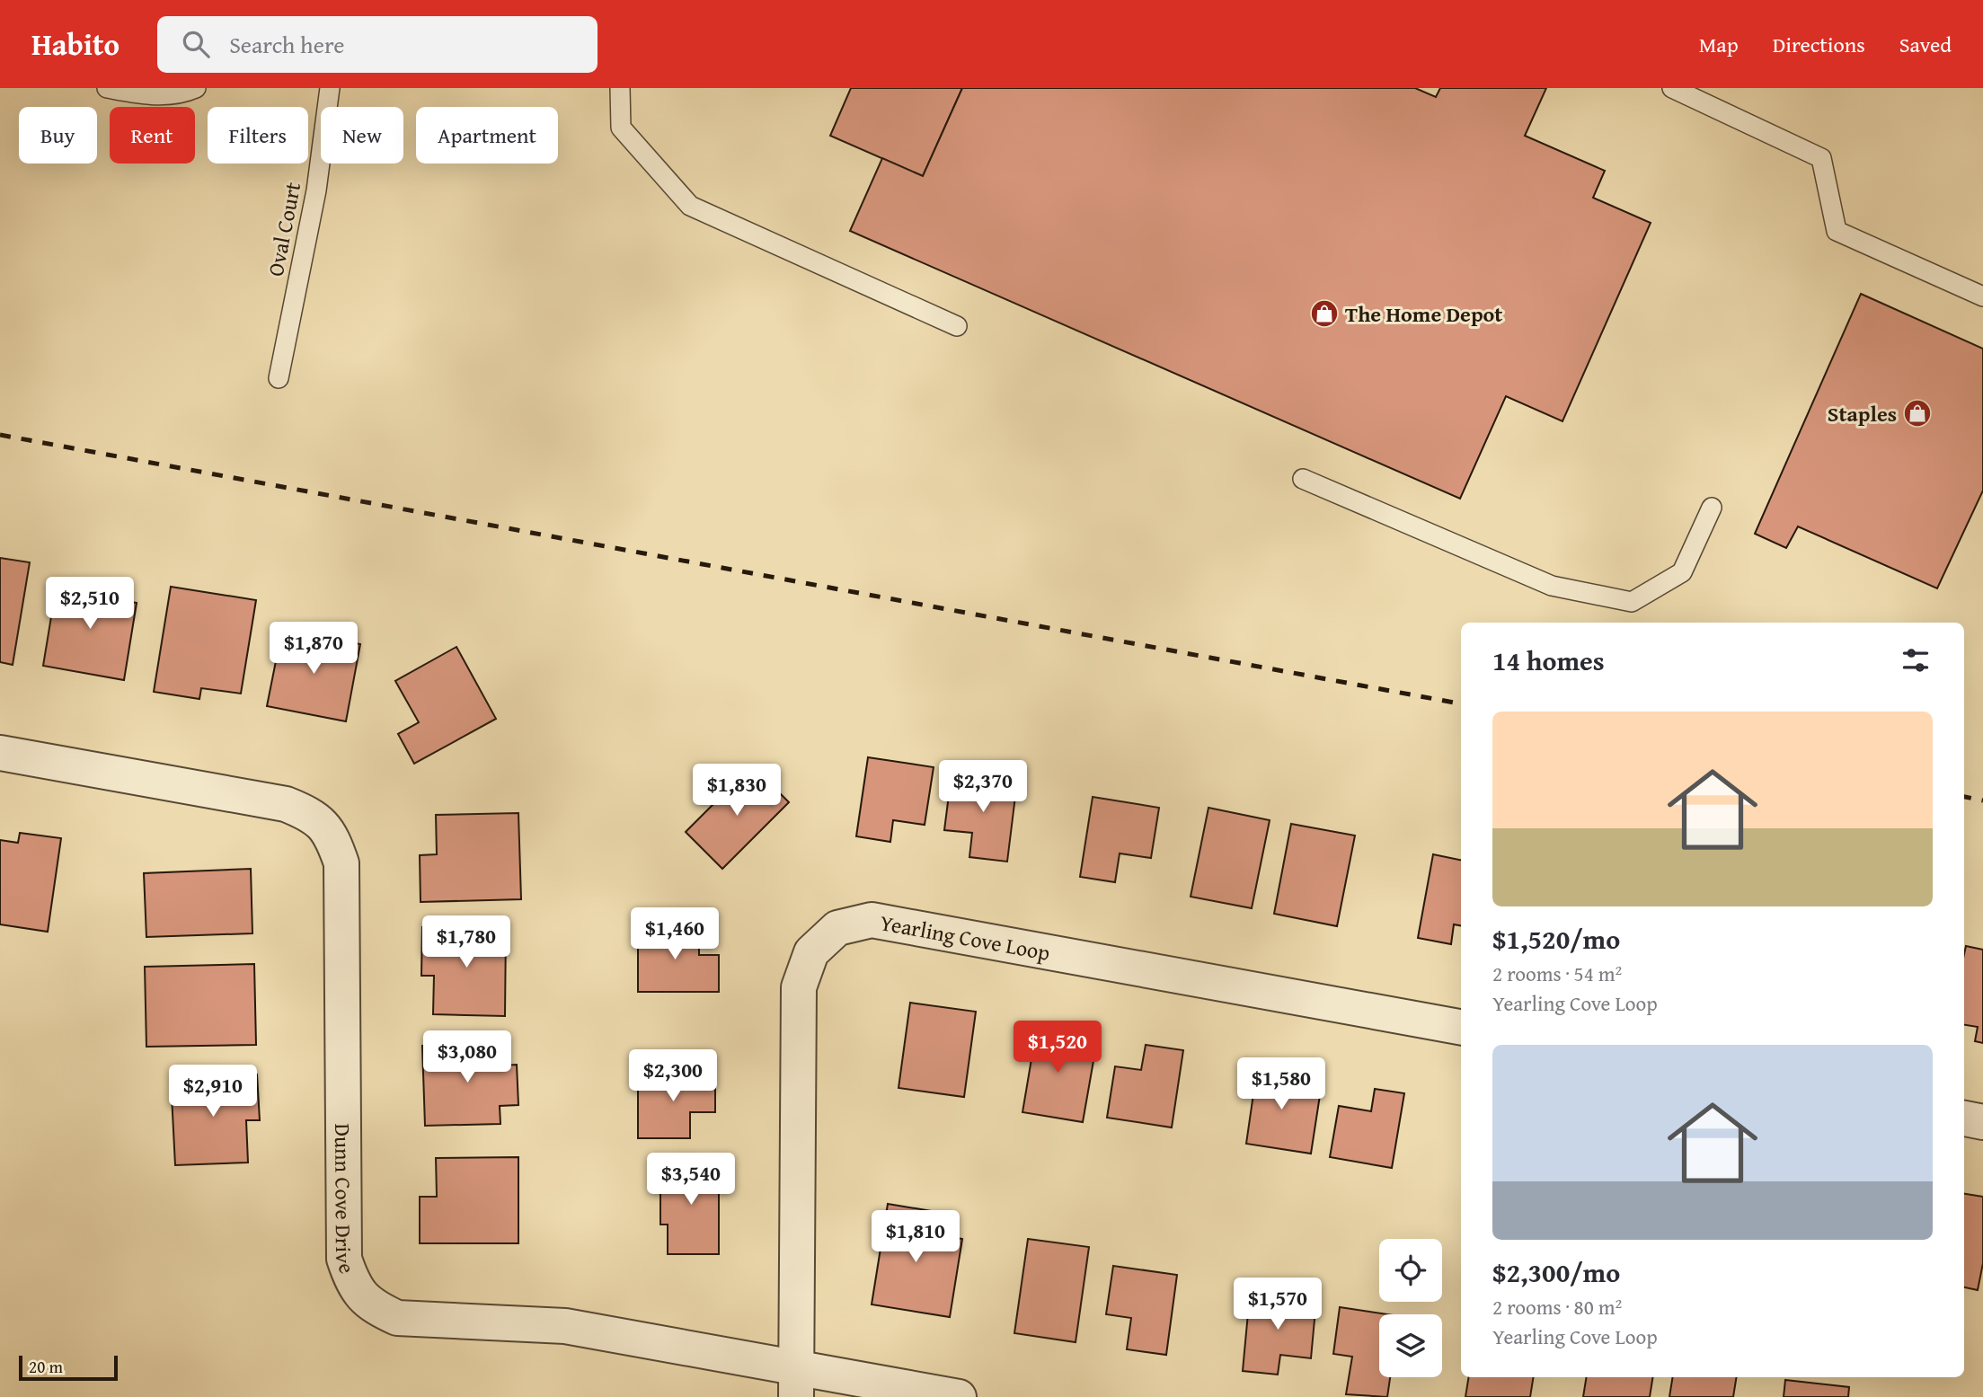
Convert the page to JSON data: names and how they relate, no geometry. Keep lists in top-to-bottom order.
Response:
{
  "streets": {
    "street": ["Yearling Cove Loop", "Dunn Cove Drive"],
    "lane": ["Oval Court"]
  },
  "crossings": [
    ["Yearling Cove Loop", "Dunn Cove Drive"]
  ],
  "places": {
    "shop": ["The Home Depot", "Staples"]
  },
  "scale_bar": "20 m",
  "page": {
    "header": "Habito",
    "search": "Search here",
    "nav": ["Map", "Directions", "Saved"],
    "chip": [
      "Buy",
      "Rent",
      "Filters",
      "New",
      "Apartment"
    ],
    "price": [
      "$2,510",
      "$1,870",
      "$2,370",
      "$1,830",
      "$1,460",
      "$1,780",
      "$1,520",
      "$3,080",
      "$2,300",
      "$1,580",
      "$2,910",
      "$3,540",
      "$1,810",
      "$1,570"
    ],
    "heading": "14 homes",
    "list": [
      {
        "name": "$1,520/mo",
        "note": "2 rooms · 54 m² · Yearling Cove Loop"
      },
      {
        "name": "$2,300/mo",
        "note": "2 rooms · 80 m² · Yearling Cove Loop"
      }
    ],
    "scale": "20 m"
  }
}
